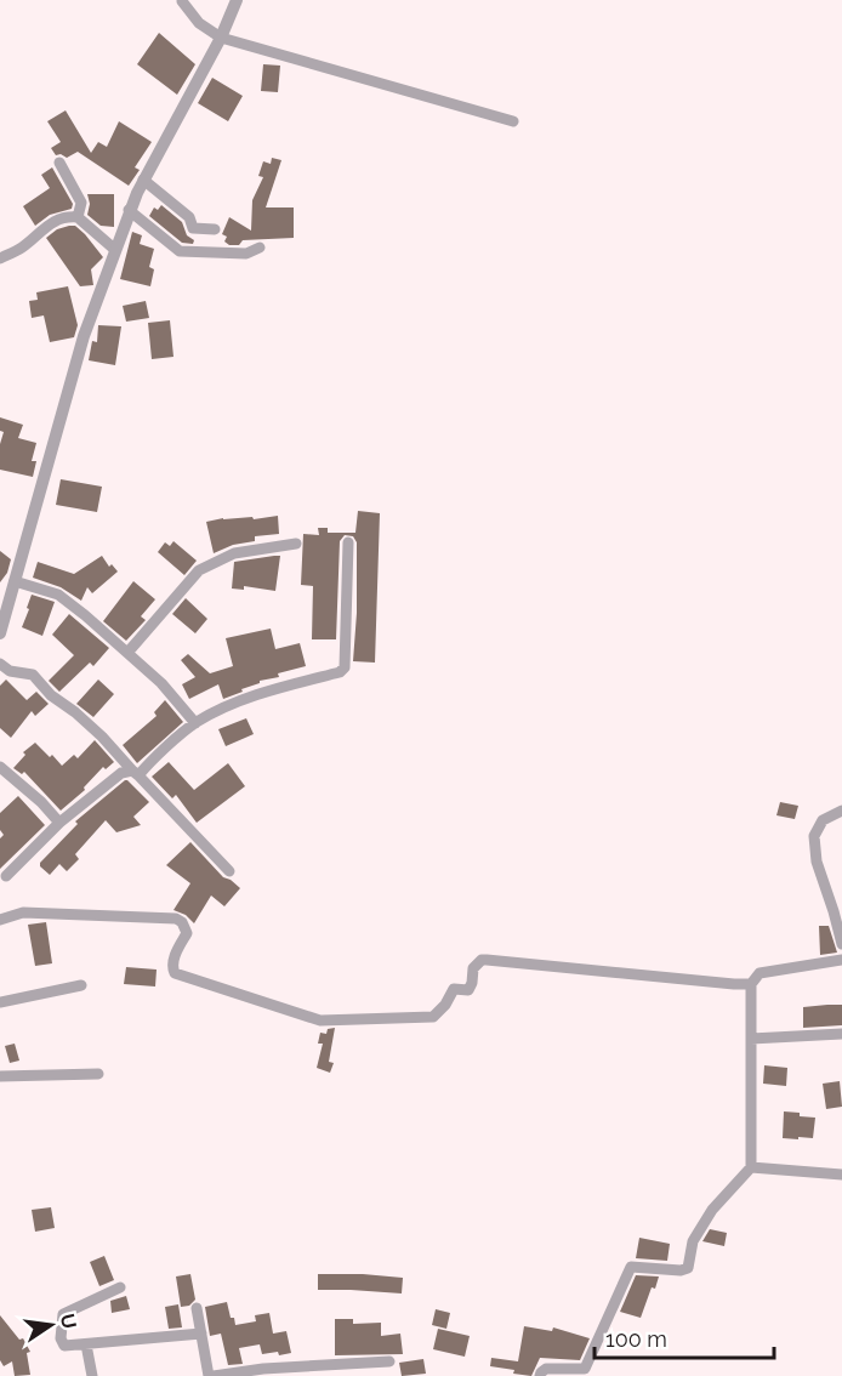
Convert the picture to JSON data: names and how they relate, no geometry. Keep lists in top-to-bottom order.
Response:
{
  "scale_bar": "100 m",
  "north": "right"
}
